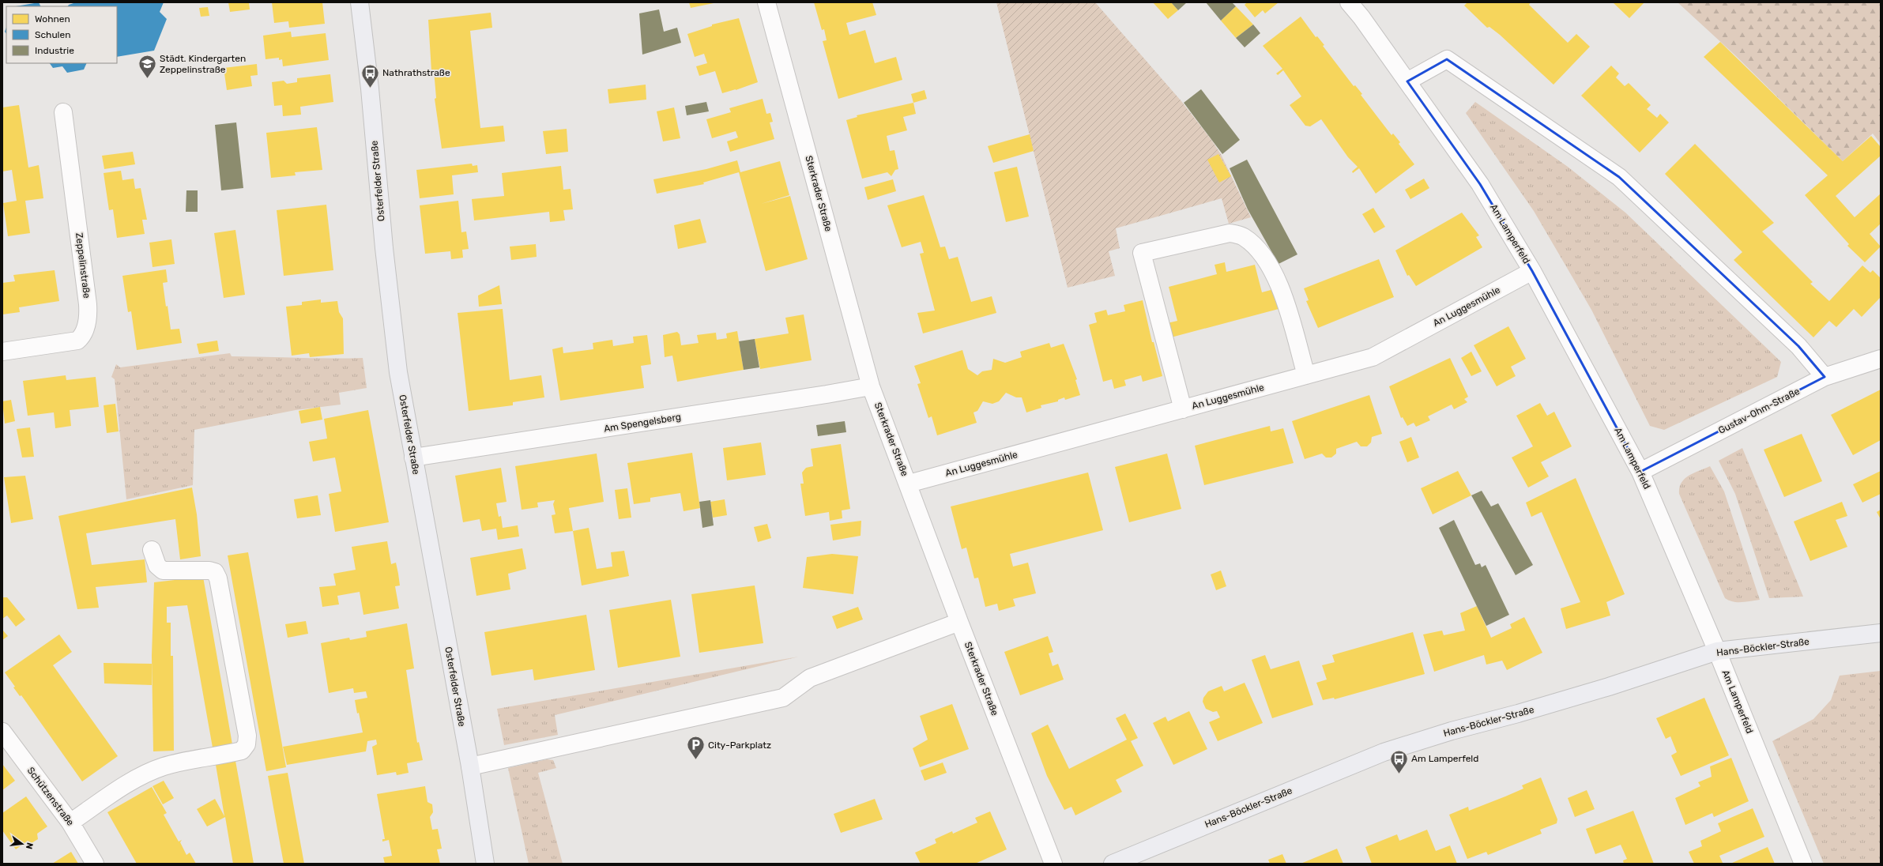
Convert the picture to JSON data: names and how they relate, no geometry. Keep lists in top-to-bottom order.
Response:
{
  "streets": {
    "main road": ["Osterfelder Straße", "Hans-Böckler-Straße"],
    "street": [
      "Sterkrader Straße",
      "Am Lamperfeld",
      "Zeppelinstraße",
      "An Luggesmühle",
      "Gustav-Ohm-Straße",
      "Am Spengelsberg",
      "Schützenstraße"
    ]
  },
  "crossings": [
    ["Osterfelder Straße", "Am Spengelsberg"],
    ["Sterkrader Straße", "An Luggesmühle"],
    ["Sterkrader Straße", "Am Spengelsberg"],
    ["Am Lamperfeld", "An Luggesmühle"],
    ["Am Lamperfeld", "Gustav-Ohm-Straße"],
    ["Am Lamperfeld", "Hans-Böckler-Straße"]
  ],
  "places": {
    "school or university": ["Städt. Kindergarten Zeppelinstraße"],
    "bus stop": ["Nathrathstraße", "Am Lamperfeld"],
    "parking": ["City-Parkplatz"]
  },
  "legend": ["Wohnen", "Schulen", "Industrie"],
  "north": "right"
}
